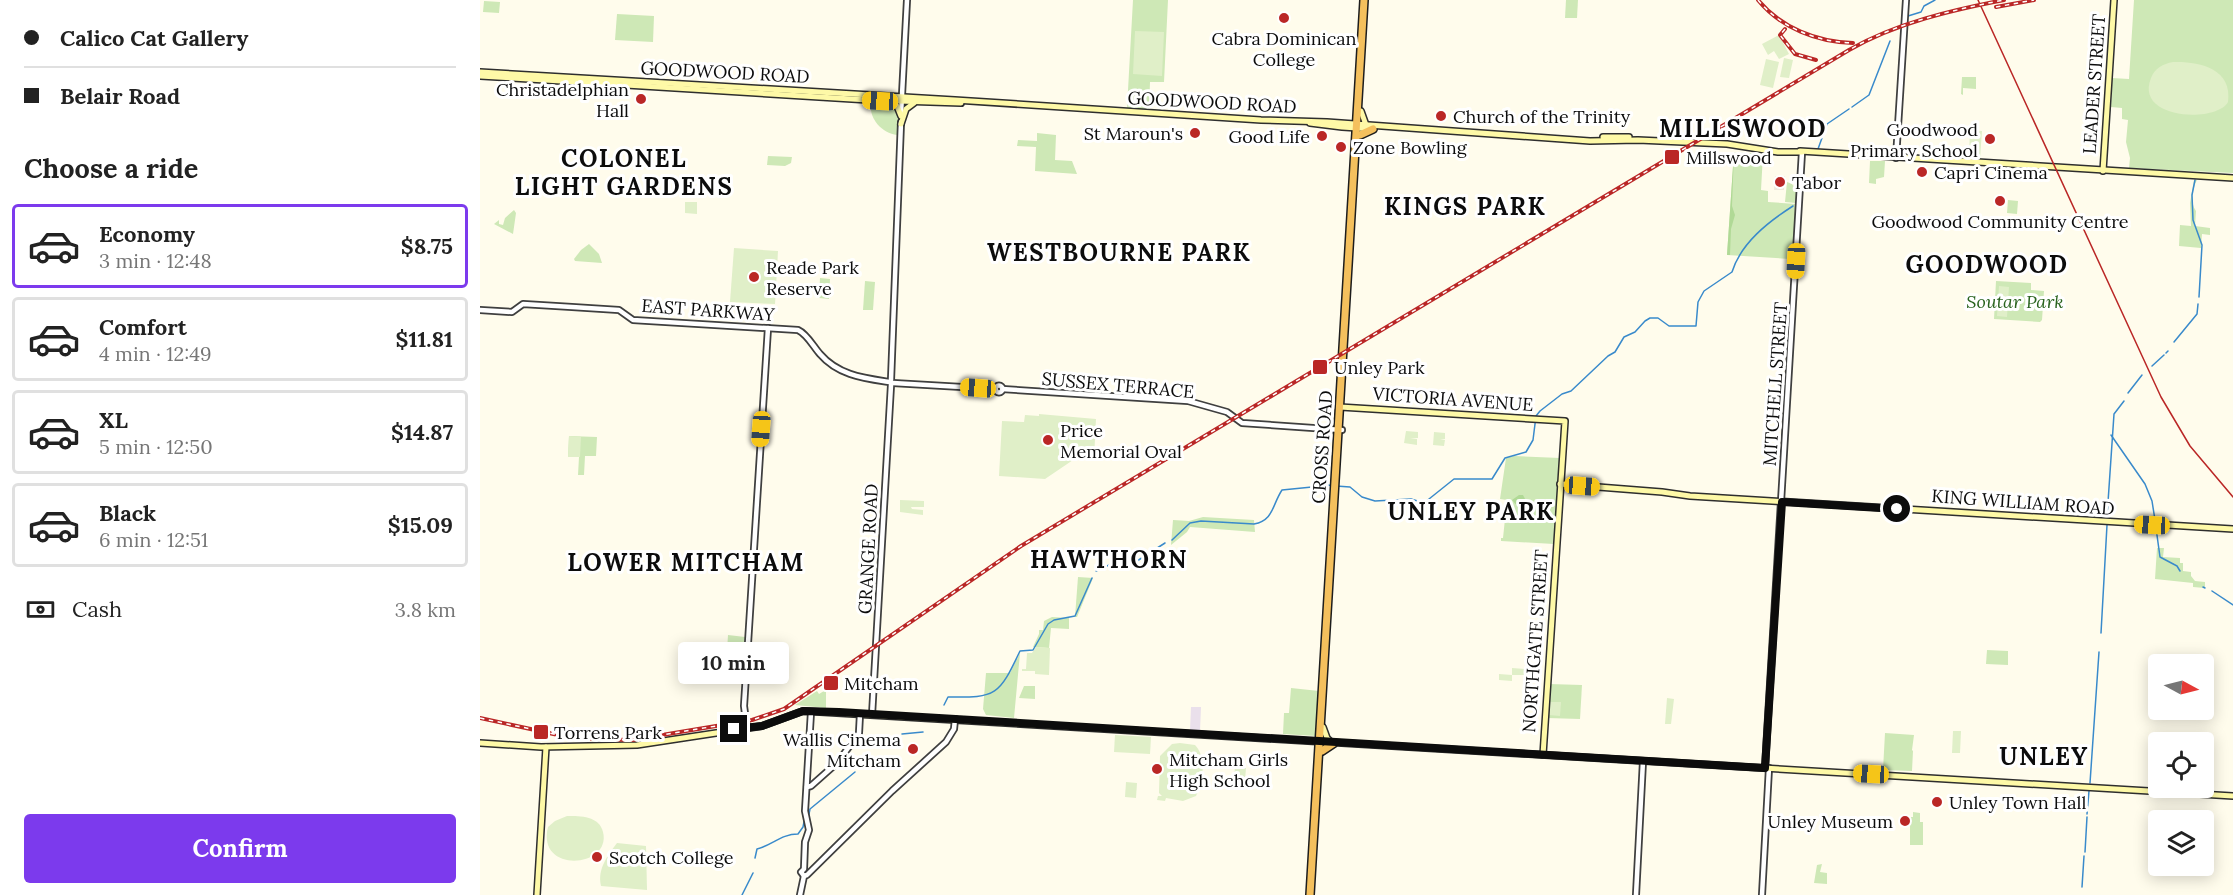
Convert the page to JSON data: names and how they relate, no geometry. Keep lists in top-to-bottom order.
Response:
{
  "streets": {
    "highway": ["CROSS ROAD"],
    "main road": [
      "GOODWOOD ROAD",
      "LEADER STREET",
      "VICTORIA AVENUE",
      "KING WILLIAM ROAD",
      "NORTHGATE STREET"
    ],
    "street": [
      "EAST PARKWAY",
      "MITCHELL STREET",
      "SUSSEX TERRACE",
      "GRANGE ROAD"
    ]
  },
  "crossings": [
    ["GOODWOOD ROAD", "LEADER STREET"],
    ["GOODWOOD ROAD", "MITCHELL STREET"],
    ["GOODWOOD ROAD", "CROSS ROAD"],
    ["GOODWOOD ROAD", "GRANGE ROAD"],
    ["EAST PARKWAY", "SUSSEX TERRACE"],
    ["EAST PARKWAY", "GRANGE ROAD"],
    ["MITCHELL STREET", "KING WILLIAM ROAD"],
    ["SUSSEX TERRACE", "CROSS ROAD"],
    ["SUSSEX TERRACE", "GRANGE ROAD"],
    ["VICTORIA AVENUE", "CROSS ROAD"],
    ["VICTORIA AVENUE", "NORTHGATE STREET"],
    ["KING WILLIAM ROAD", "NORTHGATE STREET"]
  ],
  "districts": [
    "MILLSWOOD",
    "COLONEL LIGHT GARDENS",
    "KINGS PARK",
    "WESTBOURNE PARK",
    "GOODWOOD",
    "UNLEY PARK",
    "HAWTHORN",
    "LOWER MITCHAM",
    "UNLEY"
  ],
  "parks": ["Soutar Park"],
  "places": {
    "other": [
      "Cabra Dominican College",
      "Christadelphian Hall",
      "Church of the Trinity",
      "St Maroun's",
      "Good Life",
      "Goodwood Primary School",
      "Zone Bowling",
      "Capri Cinema",
      "Tabor",
      "Goodwood Community Centre",
      "Reade Park Reserve",
      "Price Memorial Oval",
      "Wallis Cinema Mitcham",
      "Mitcham Girls High School",
      "Unley Town Hall",
      "Unley Museum",
      "Scotch College"
    ],
    "transit": [
      "Millswood",
      "Unley Park",
      "Mitcham",
      "Torrens Park"
    ]
  },
  "north": "right",
  "page": {
    "banner": ["Calico Cat Gallery", "Belair Road"],
    "heading": "Choose a ride",
    "list": [
      {
        "name": "Economy",
        "note": "3 min · 12:48",
        "value": "$8.75"
      },
      {
        "name": "Comfort",
        "note": "4 min · 12:49",
        "value": "$11.81"
      },
      {
        "name": "XL",
        "note": "5 min · 12:50",
        "value": "$14.87"
      },
      {
        "name": "Black",
        "note": "6 min · 12:51",
        "value": "$15.09"
      }
    ],
    "pay": ["Cash", "3.8 km"],
    "bubble": "10 min",
    "buttons": "Confirm"
  }
}
